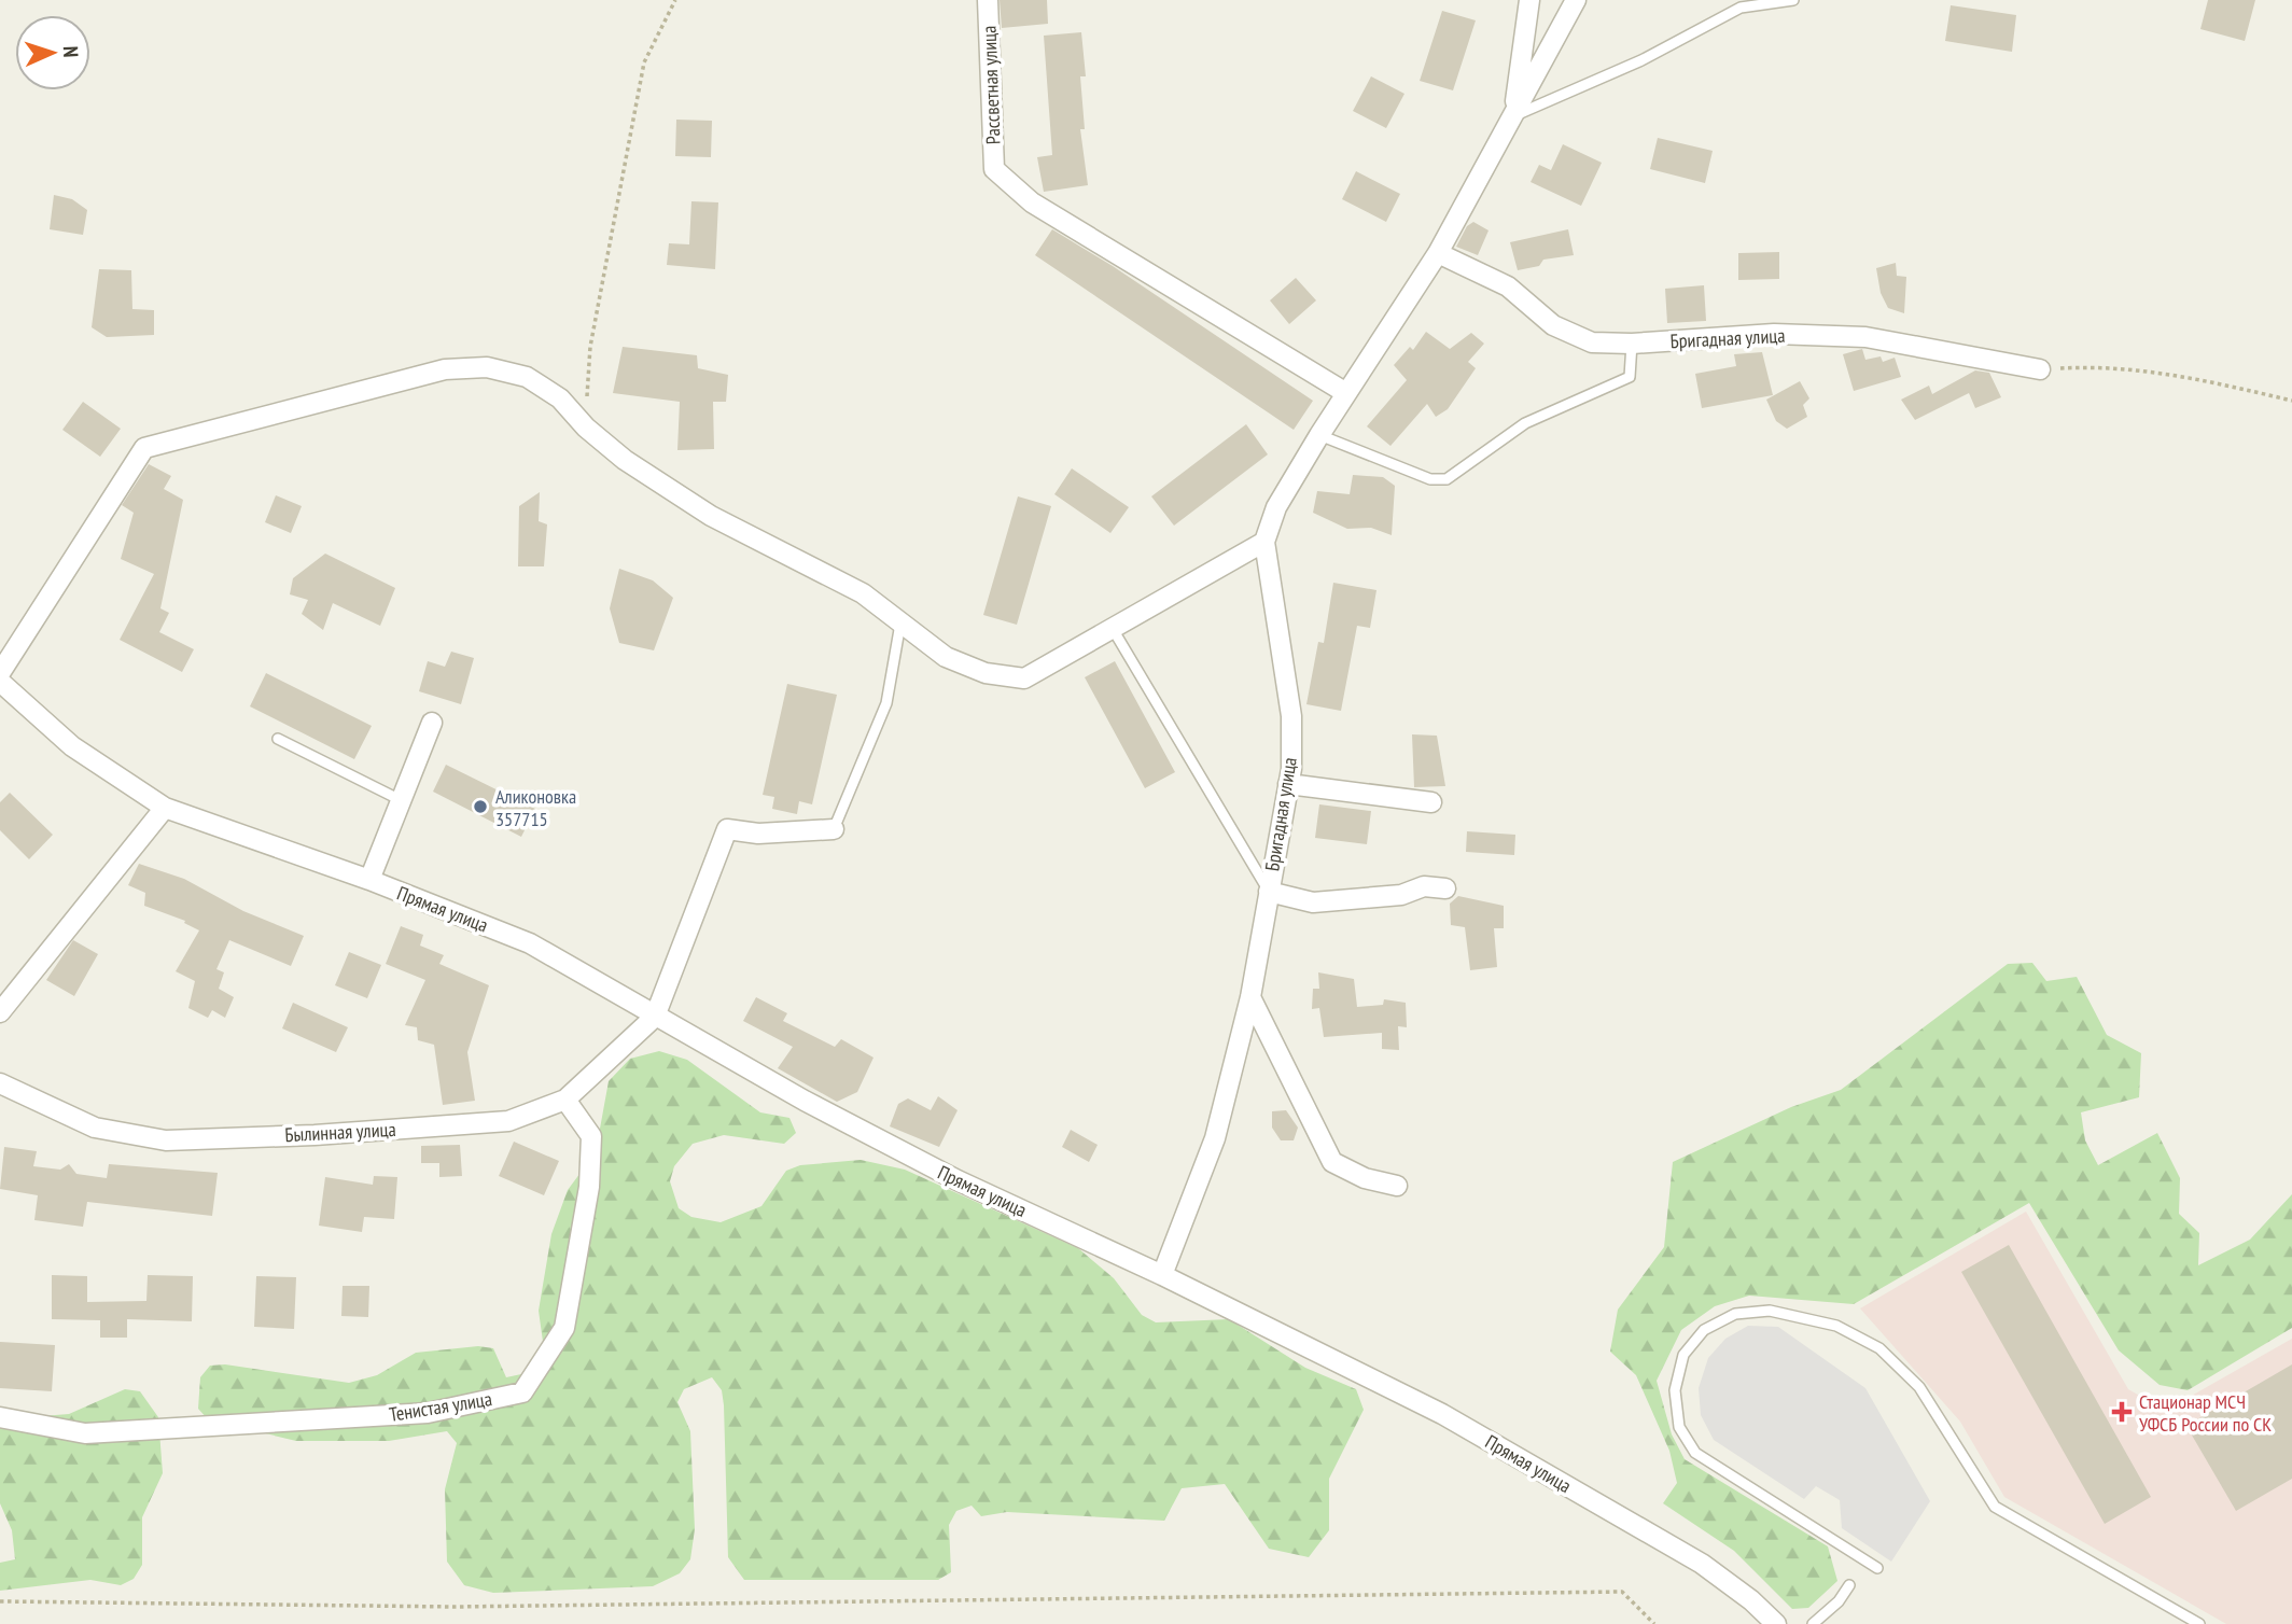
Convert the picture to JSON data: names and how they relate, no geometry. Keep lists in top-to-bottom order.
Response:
{
  "streets": {
    "street": [
      "Рассветная улица",
      "Бригадная улица",
      "Прямая улица",
      "Былинная улица",
      "Тенистая улица"
    ]
  },
  "crossings": [
    ["Рассветная улица", "Бригадная улица"],
    ["Бригадная улица", "Прямая улица"],
    ["Прямая улица", "Былинная улица"],
    ["Былинная улица", "Тенистая улица"]
  ],
  "places": {
    "other": ["Аликоновка 357715"],
    "health": ["Стационар МСЧ УФСБ России по СК"]
  },
  "north": "right"
}
